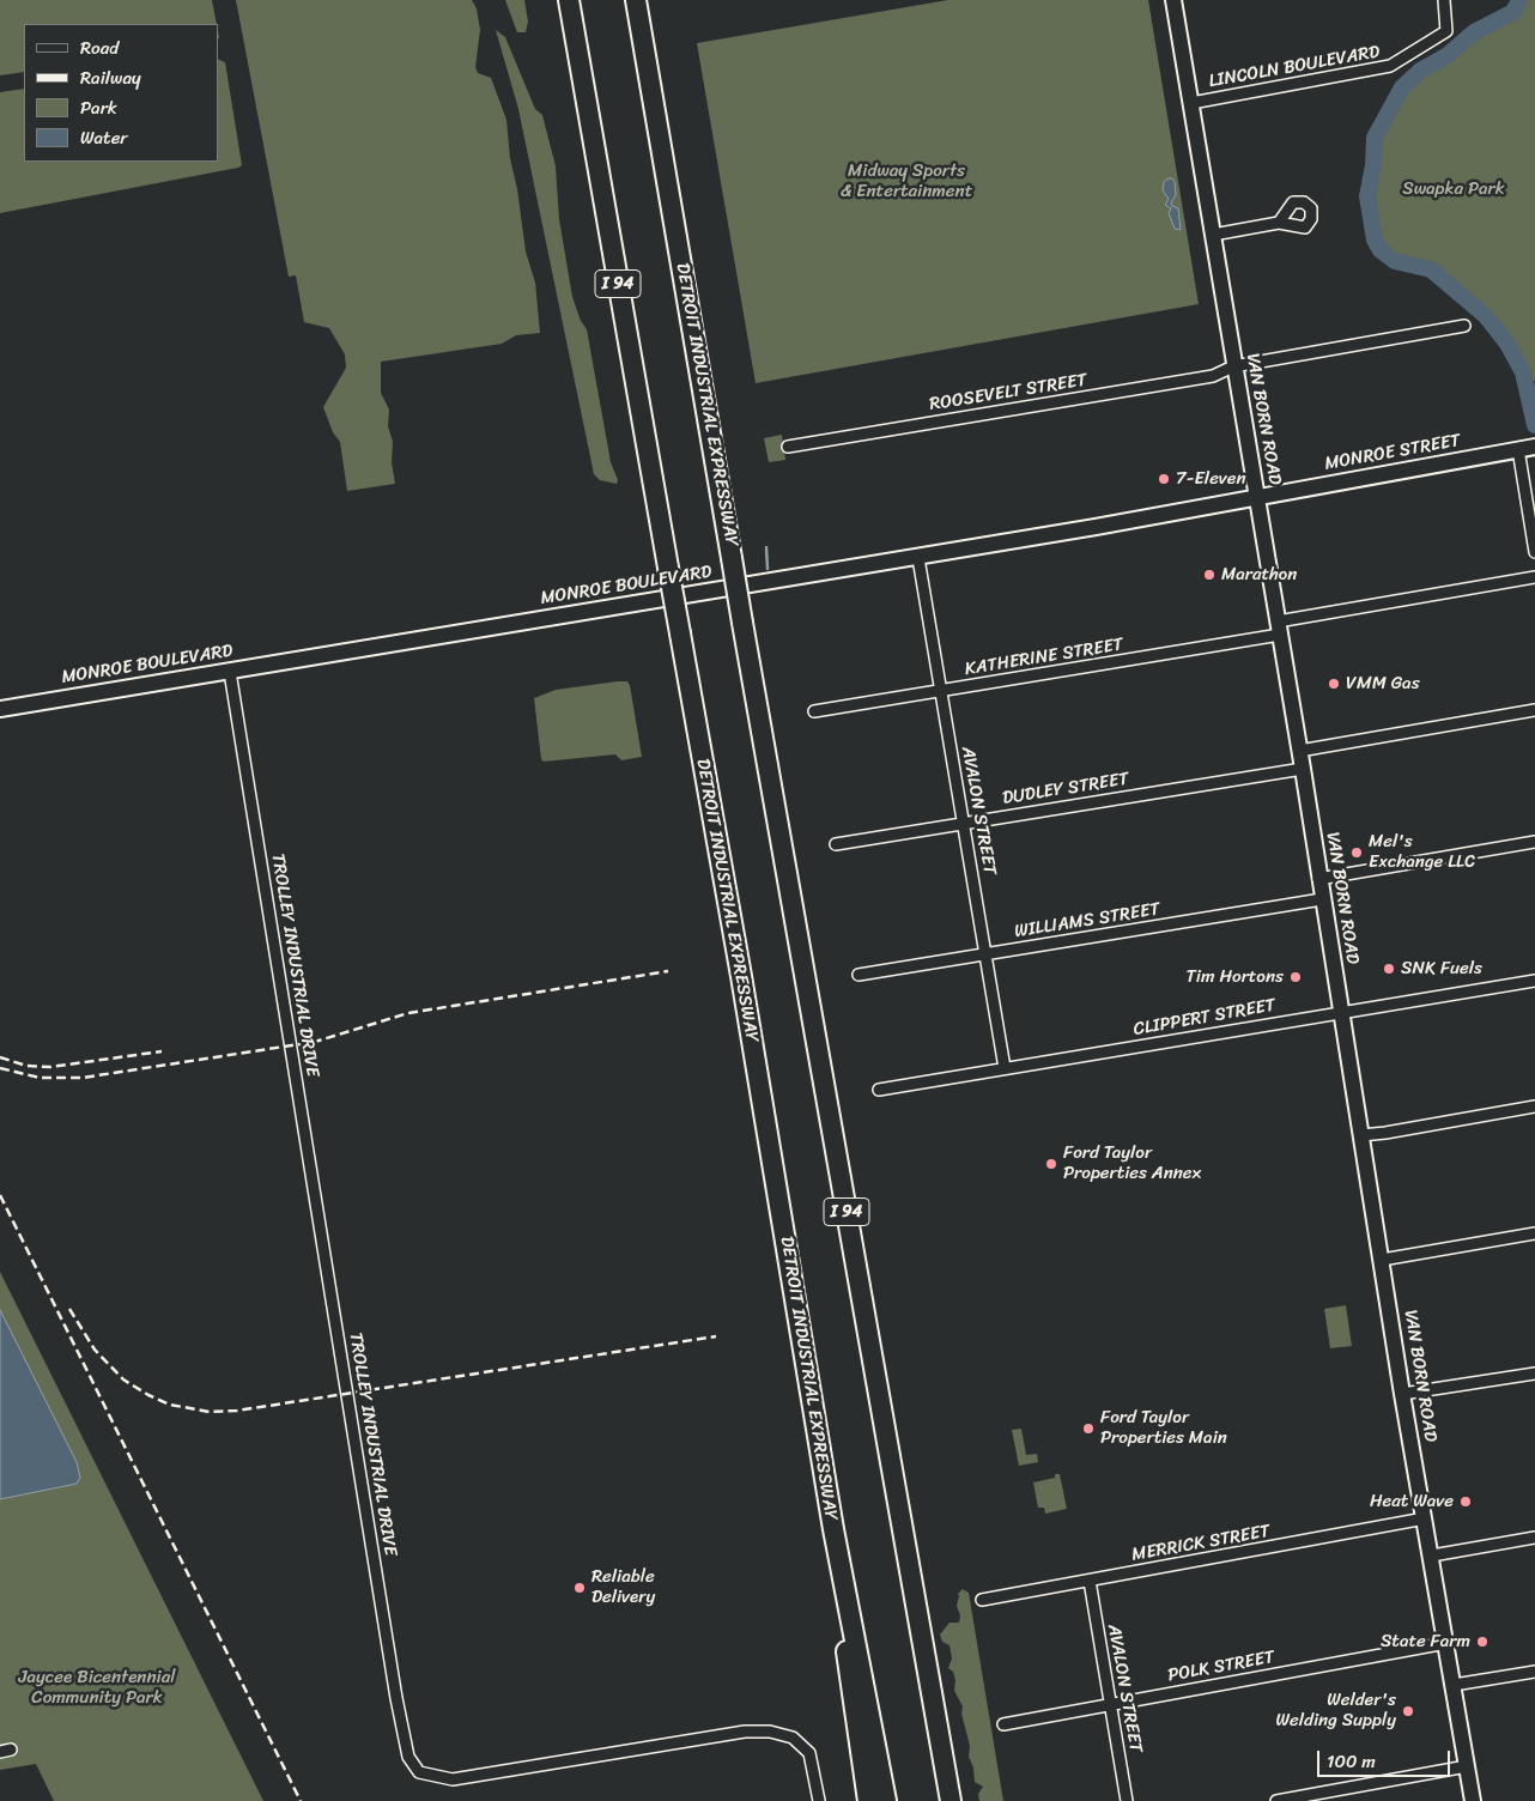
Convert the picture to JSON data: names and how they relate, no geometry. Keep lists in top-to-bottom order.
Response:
{
  "streets": {
    "highway": ["I 94", "DETROIT INDUSTRIAL EXPRESSWAY"],
    "main road": ["VAN BORN ROAD", "MONROE STREET", "MONROE BOULEVARD"],
    "street": [
      "LINCOLN BOULEVARD",
      "ROOSEVELT STREET",
      "KATHERINE STREET",
      "DUDLEY STREET",
      "AVALON STREET",
      "WILLIAMS STREET",
      "TROLLEY INDUSTRIAL DRIVE",
      "CLIPPERT STREET",
      "MERRICK STREET",
      "POLK STREET"
    ]
  },
  "crossings": [
    ["LINCOLN BOULEVARD", "VAN BORN ROAD"],
    ["ROOSEVELT STREET", "VAN BORN ROAD"],
    ["VAN BORN ROAD", "MONROE STREET"],
    ["VAN BORN ROAD", "MONROE BOULEVARD"],
    ["VAN BORN ROAD", "KATHERINE STREET"],
    ["VAN BORN ROAD", "DUDLEY STREET"],
    ["VAN BORN ROAD", "WILLIAMS STREET"],
    ["VAN BORN ROAD", "CLIPPERT STREET"],
    ["VAN BORN ROAD", "MERRICK STREET"],
    ["VAN BORN ROAD", "POLK STREET"],
    ["MONROE STREET", "MONROE BOULEVARD"],
    ["MONROE BOULEVARD", "AVALON STREET"],
    ["MONROE BOULEVARD", "TROLLEY INDUSTRIAL DRIVE"],
    ["KATHERINE STREET", "AVALON STREET"],
    ["DUDLEY STREET", "AVALON STREET"],
    ["AVALON STREET", "WILLIAMS STREET"],
    ["AVALON STREET", "CLIPPERT STREET"],
    ["AVALON STREET", "MERRICK STREET"],
    ["AVALON STREET", "POLK STREET"]
  ],
  "parks": ["Midway Sports & Entertainment", "Swapka Park", "Jaycee Bicentennial Community Park"],
  "places": [
    "7-Eleven",
    "Marathon",
    "VMM Gas",
    "Mel's Exchange LLC",
    "SNK Fuels",
    "Tim Hortons",
    "Ford Taylor Properties Annex",
    "Ford Taylor Properties Main",
    "Heat Wave",
    "Reliable Delivery",
    "State Farm",
    "Welder's Welding Supply"
  ],
  "legend": [
    "Road",
    "Railway",
    "Park",
    "Water"
  ],
  "scale_bar": "100 m"
}
